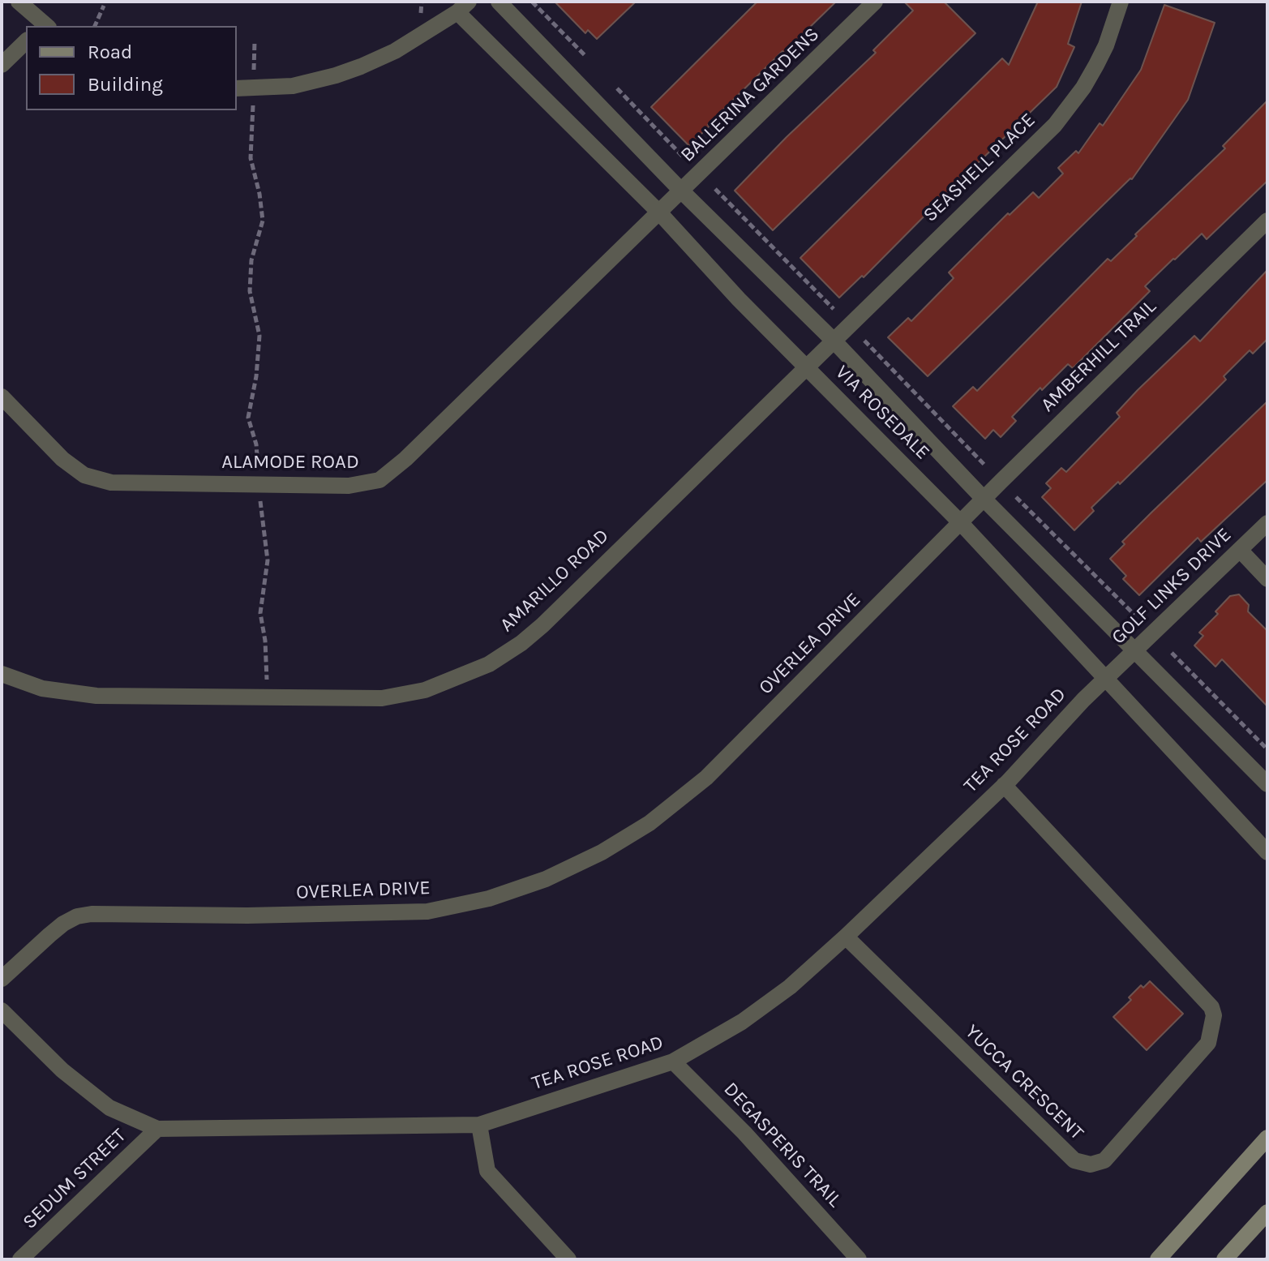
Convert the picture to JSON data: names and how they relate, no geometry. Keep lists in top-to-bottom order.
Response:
{
  "streets": {
    "street": [
      "BALLERINA GARDENS",
      "SEASHELL PLACE",
      "AMBERHILL TRAIL",
      "VIA ROSEDALE",
      "ALAMODE ROAD",
      "AMARILLO ROAD",
      "GOLF LINKS DRIVE",
      "OVERLEA DRIVE",
      "TEA ROSE ROAD",
      "YUCCA CRESCENT",
      "DEGASPERIS TRAIL",
      "SEDUM STREET"
    ]
  },
  "crossings": [
    ["BALLERINA GARDENS", "VIA ROSEDALE"],
    ["BALLERINA GARDENS", "ALAMODE ROAD"],
    ["SEASHELL PLACE", "VIA ROSEDALE"],
    ["SEASHELL PLACE", "AMARILLO ROAD"],
    ["AMBERHILL TRAIL", "VIA ROSEDALE"],
    ["AMBERHILL TRAIL", "OVERLEA DRIVE"],
    ["VIA ROSEDALE", "ALAMODE ROAD"],
    ["VIA ROSEDALE", "AMARILLO ROAD"],
    ["VIA ROSEDALE", "GOLF LINKS DRIVE"],
    ["VIA ROSEDALE", "OVERLEA DRIVE"],
    ["VIA ROSEDALE", "TEA ROSE ROAD"],
    ["GOLF LINKS DRIVE", "TEA ROSE ROAD"],
    ["TEA ROSE ROAD", "YUCCA CRESCENT"],
    ["TEA ROSE ROAD", "DEGASPERIS TRAIL"],
    ["TEA ROSE ROAD", "SEDUM STREET"]
  ],
  "legend": ["Road", "Building"]
}
